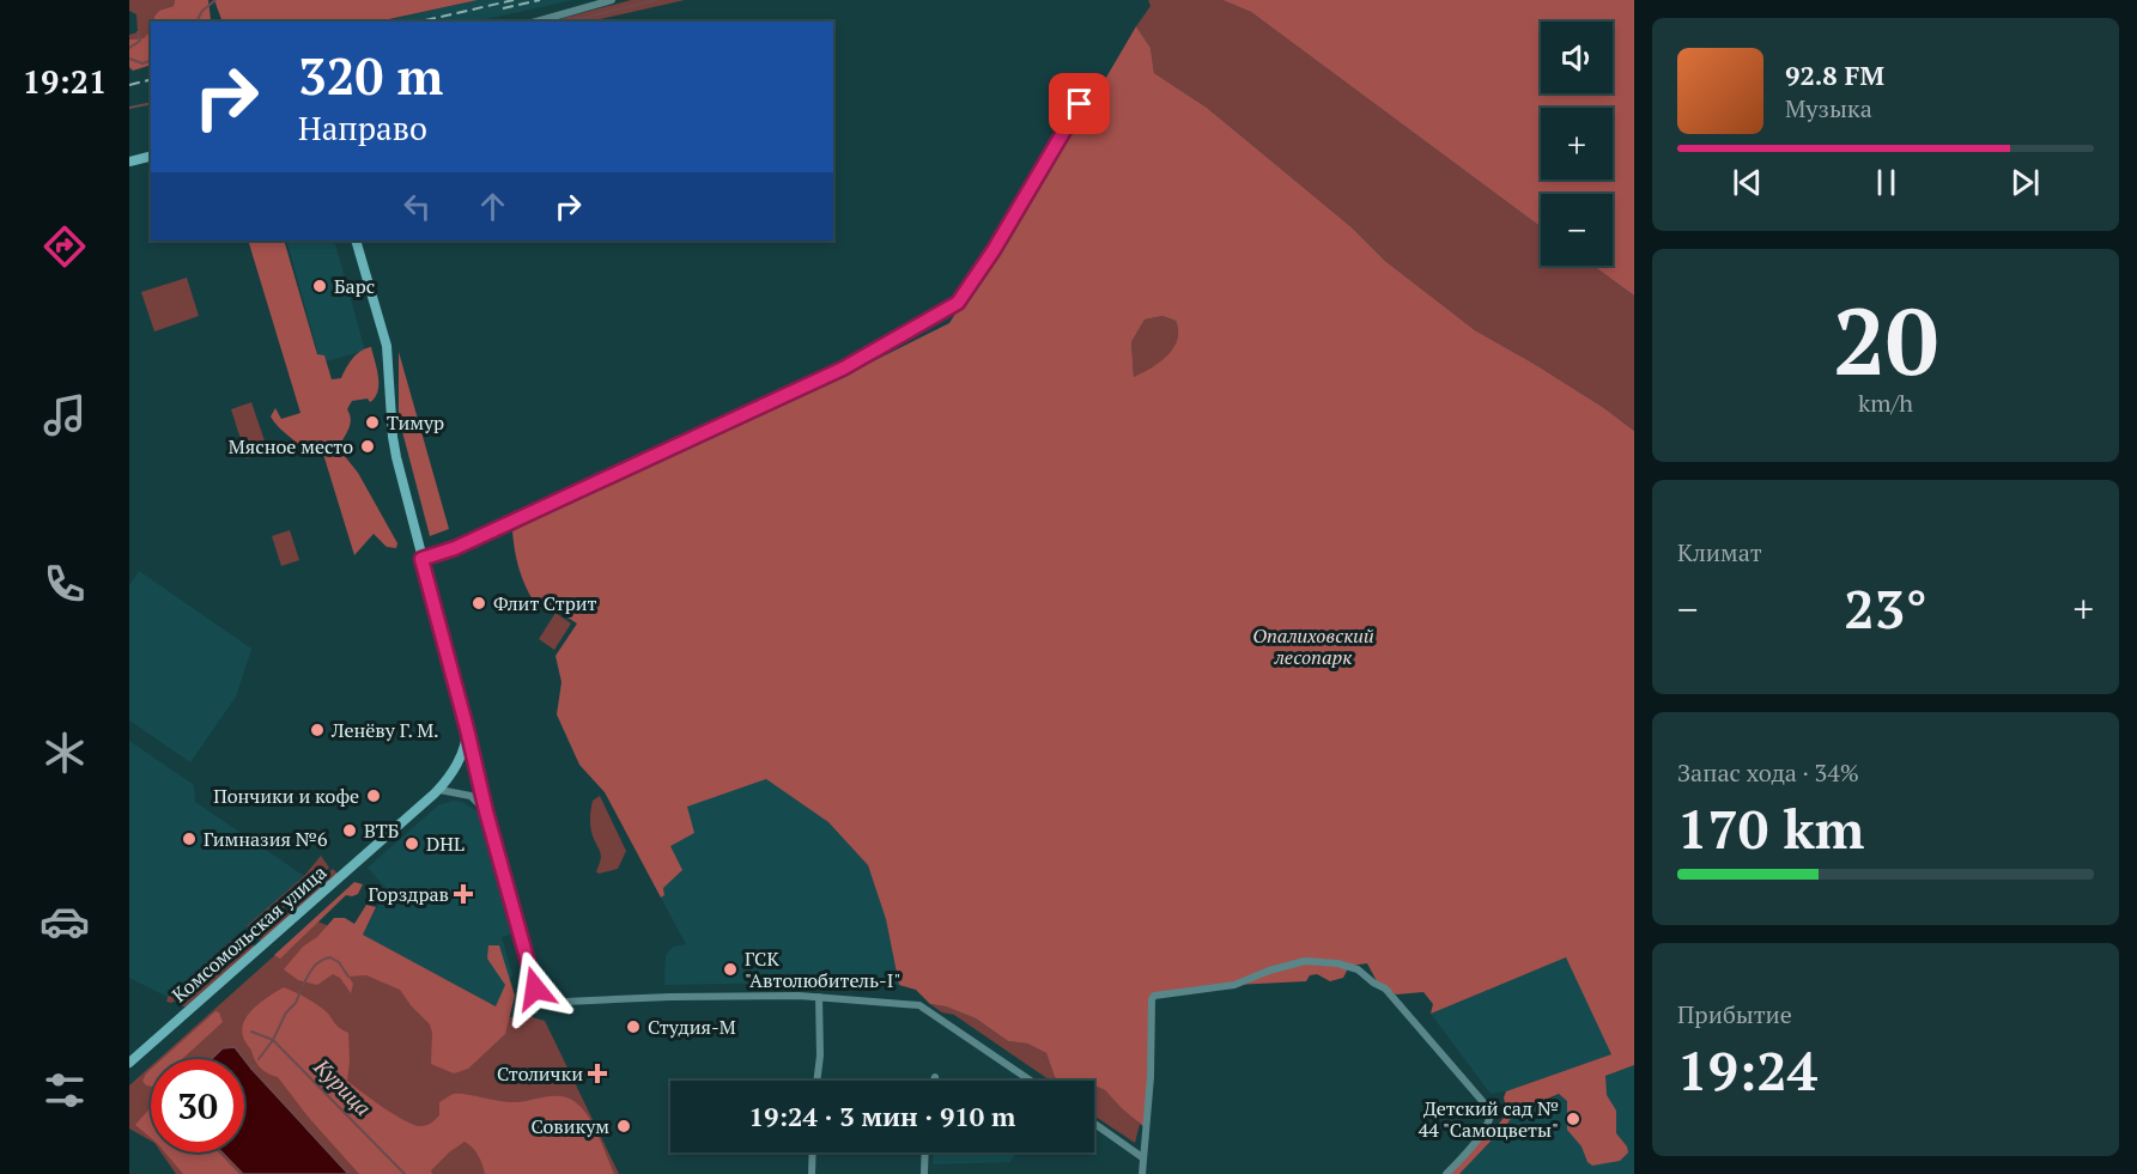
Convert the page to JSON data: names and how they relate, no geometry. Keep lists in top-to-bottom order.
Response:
{
  "streets": {
    "street": ["Комсомольская улица"]
  },
  "water": ["Курица"],
  "parks": ["Опалиховский лесопарк"],
  "places": {
    "other": [
      "Барс",
      "Тимур",
      "Мясное место",
      "Флит Стрит",
      "Ленёву Г. М.",
      "Пончики и кофе",
      "ВТБ",
      "Гимназия №6",
      "DHL",
      "ГСК \"Автолюбитель-I\"",
      "Студия-М",
      "Детский сад № 44 \"Самоцветы\"",
      "Совикум"
    ],
    "health": ["Горздрав", "Столички"]
  },
  "page": {
    "tabs": "19:21",
    "map_buttons": ["+", "−"],
    "turn": ["320 m", "Направо"],
    "song": ["92.8 FM", "Музыка"],
    "tile": [
      ["20", "km/h"],
      "Климат",
      ["Запас хода · 34%", "170 km"],
      ["Прибытие", "19:24"]
    ],
    "heat": ["−", "23°", "+"],
    "limit": "30",
    "trip": "19:24 · 3 мин · 910 m"
  }
}
